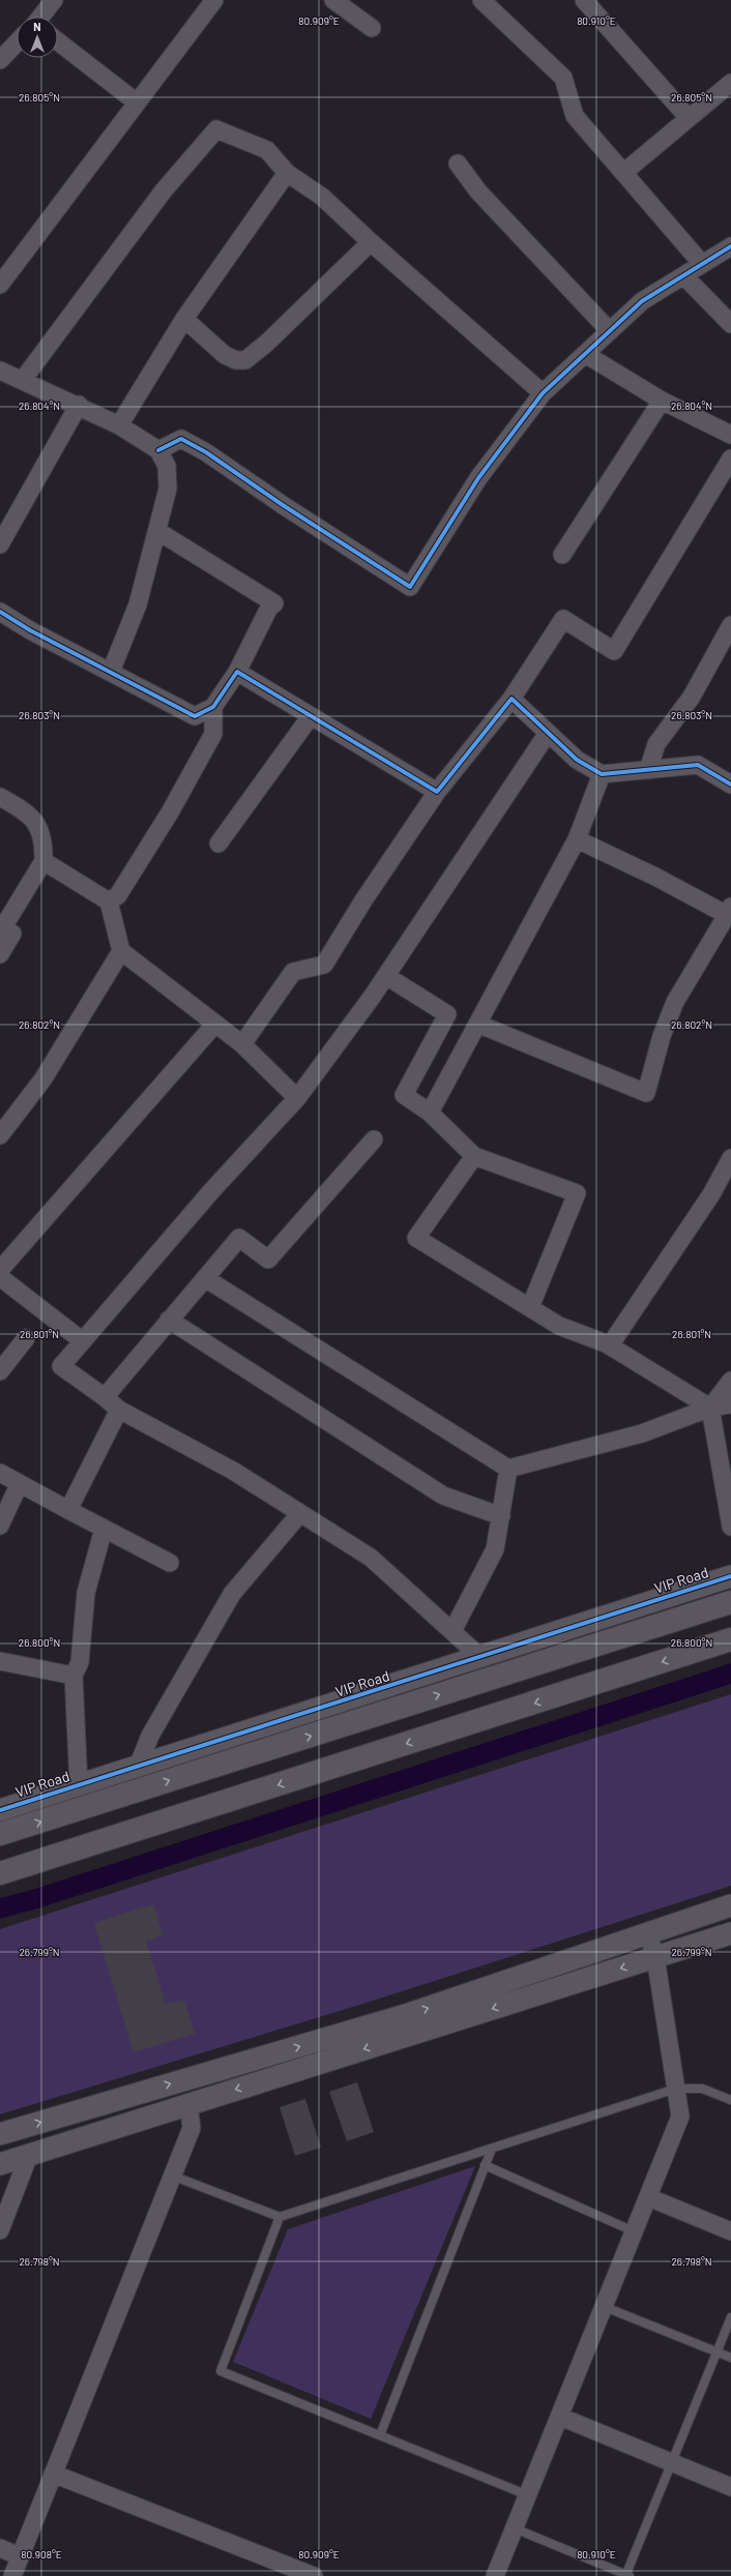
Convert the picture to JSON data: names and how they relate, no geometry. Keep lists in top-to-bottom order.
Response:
{
  "streets": {
    "street": ["VIP Road"]
  },
  "north": "top",
  "coordinates": [
    "80.909°E",
    "80.910°E",
    "26.805°N",
    "26.804°N",
    "26.803°N",
    "26.802°N",
    "26.801°N",
    "26.800°N",
    "26.799°N",
    "26.798°N",
    "80.908°E"
  ]
}
